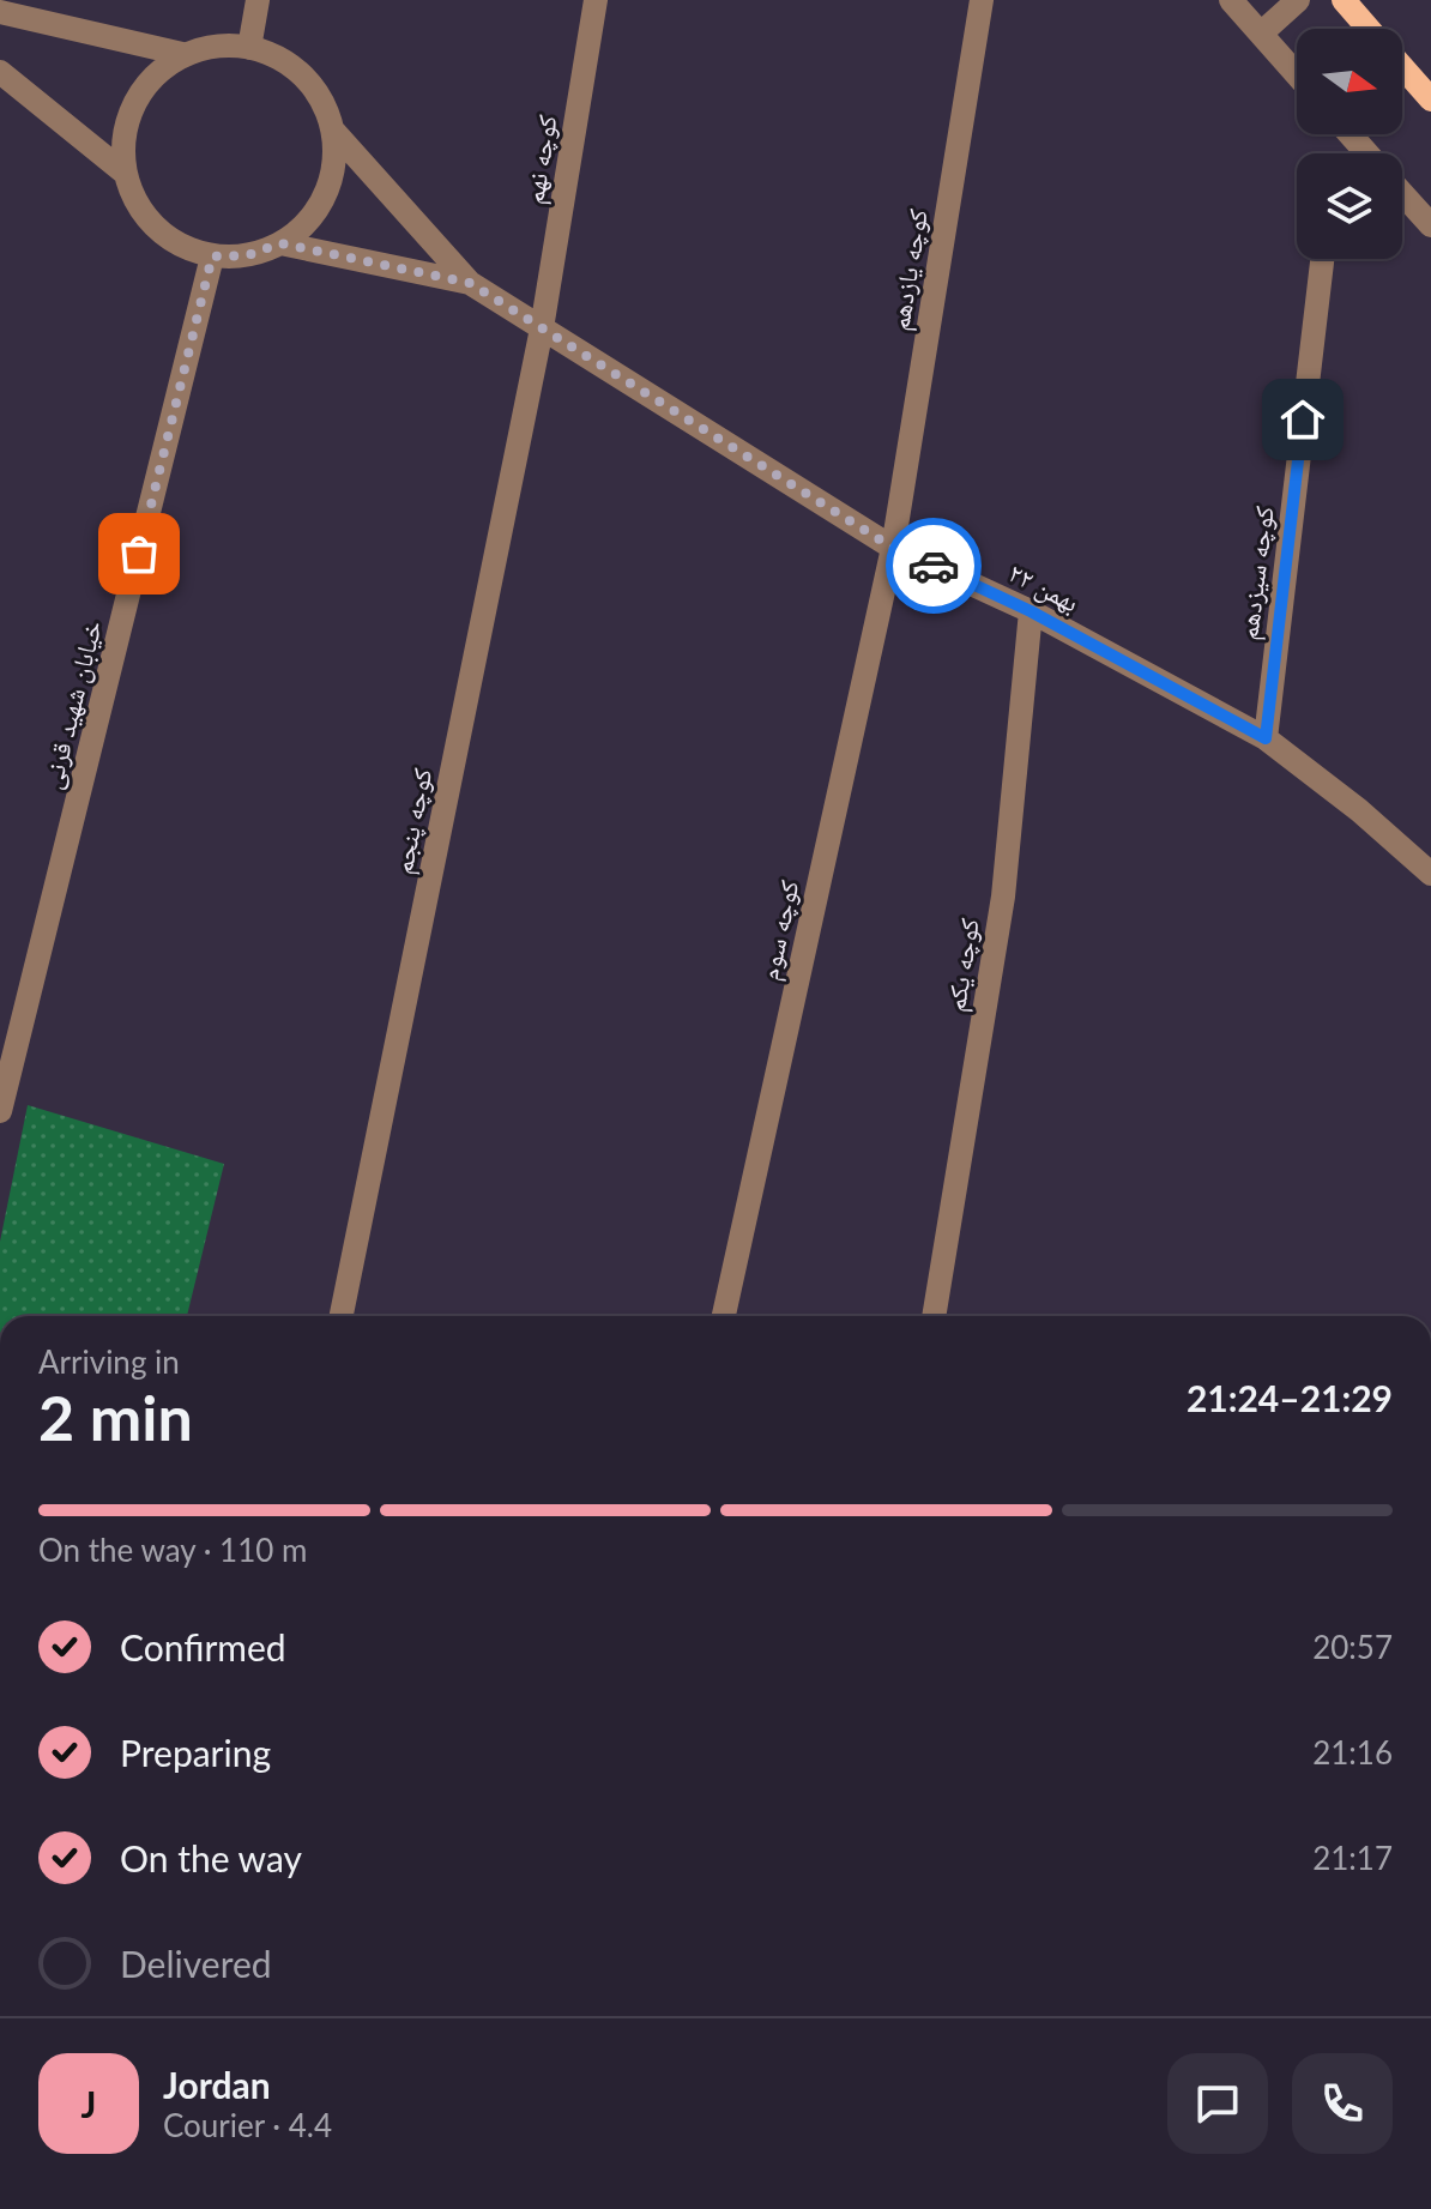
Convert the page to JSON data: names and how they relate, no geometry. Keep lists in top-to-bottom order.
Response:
{
  "streets": {
    "street": [
      "کوچه نهم",
      "کوچه یازدهم",
      "کوچه سیزدهم",
      "۲۲ بهمن",
      "خیابان شهید قرنی",
      "کوچه پنجم",
      "کوچه سوم",
      "کوچه یکم"
    ]
  },
  "crossings": [
    ["کوچه نهم", "۲۲ بهمن"],
    ["کوچه نهم", "کوچه پنجم"],
    ["کوچه یازدهم", "۲۲ بهمن"],
    ["کوچه یازدهم", "کوچه سوم"],
    ["کوچه سیزدهم", "۲۲ بهمن"],
    ["۲۲ بهمن", "کوچه پنجم"],
    ["۲۲ بهمن", "کوچه سوم"],
    ["۲۲ بهمن", "کوچه یکم"]
  ],
  "north": "right",
  "page": {
    "heading": ["2 min", "Arriving in", "21:24–21:29"],
    "panel": ["Jordan", "Courier · 4.4"],
    "bar": "On the way · 110 m",
    "list": [
      ["Confirmed", "20:57"],
      ["Preparing", "21:16"],
      ["On the way", "21:17"],
      "Delivered"
    ],
    "round": "J"
  }
}
